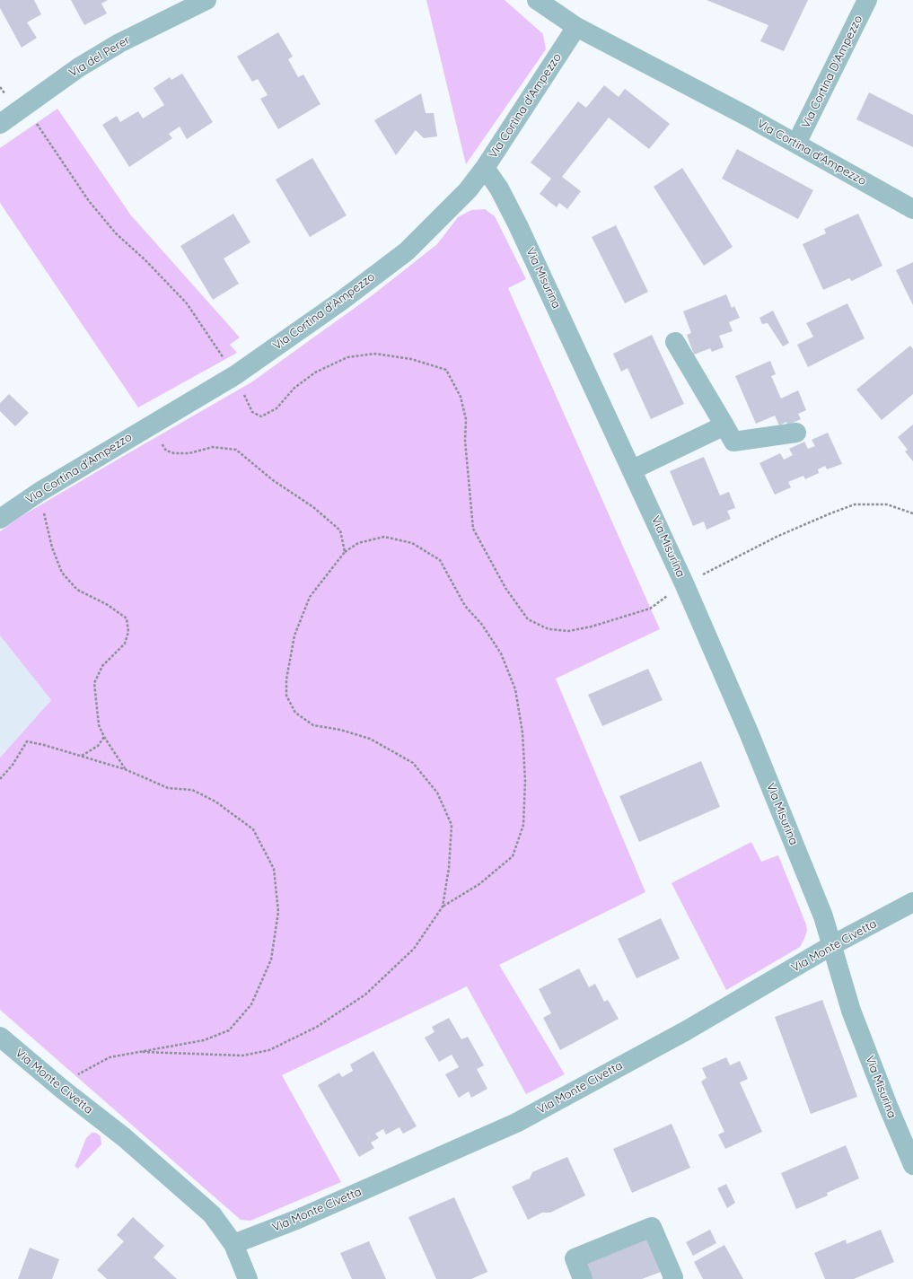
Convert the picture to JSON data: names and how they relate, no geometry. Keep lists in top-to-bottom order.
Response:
{
  "streets": {
    "street": [
      "Via del Perer",
      "Via Cortina D'Ampezzo",
      "Via Cortina d'Ampezzo",
      "Via Misurina",
      "Via Monte Civetta"
    ]
  },
  "crossings": [
    ["Via Cortina D'Ampezzo", "Via Cortina d'Ampezzo"],
    ["Via Cortina d'Ampezzo", "Via Misurina"],
    ["Via Misurina", "Via Monte Civetta"]
  ]
}
